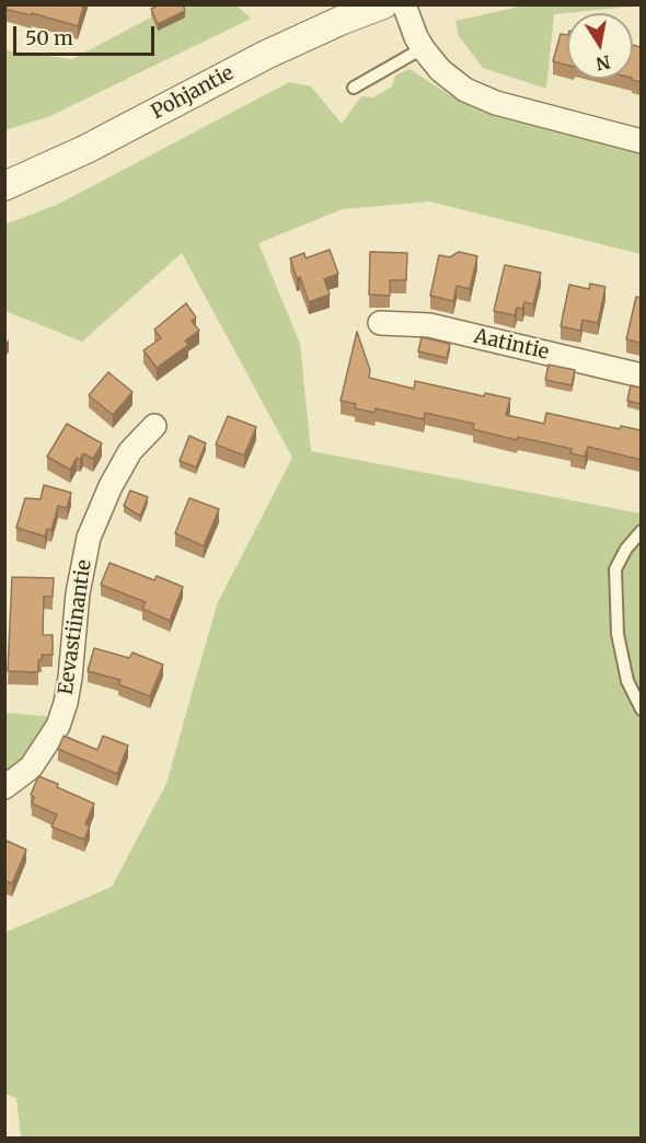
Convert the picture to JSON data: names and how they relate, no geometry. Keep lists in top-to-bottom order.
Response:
{
  "streets": {
    "street": ["Pohjantie", "Aatintie", "Eevastiinantie"]
  },
  "scale_bar": "50 m",
  "north": "bottom"
}
